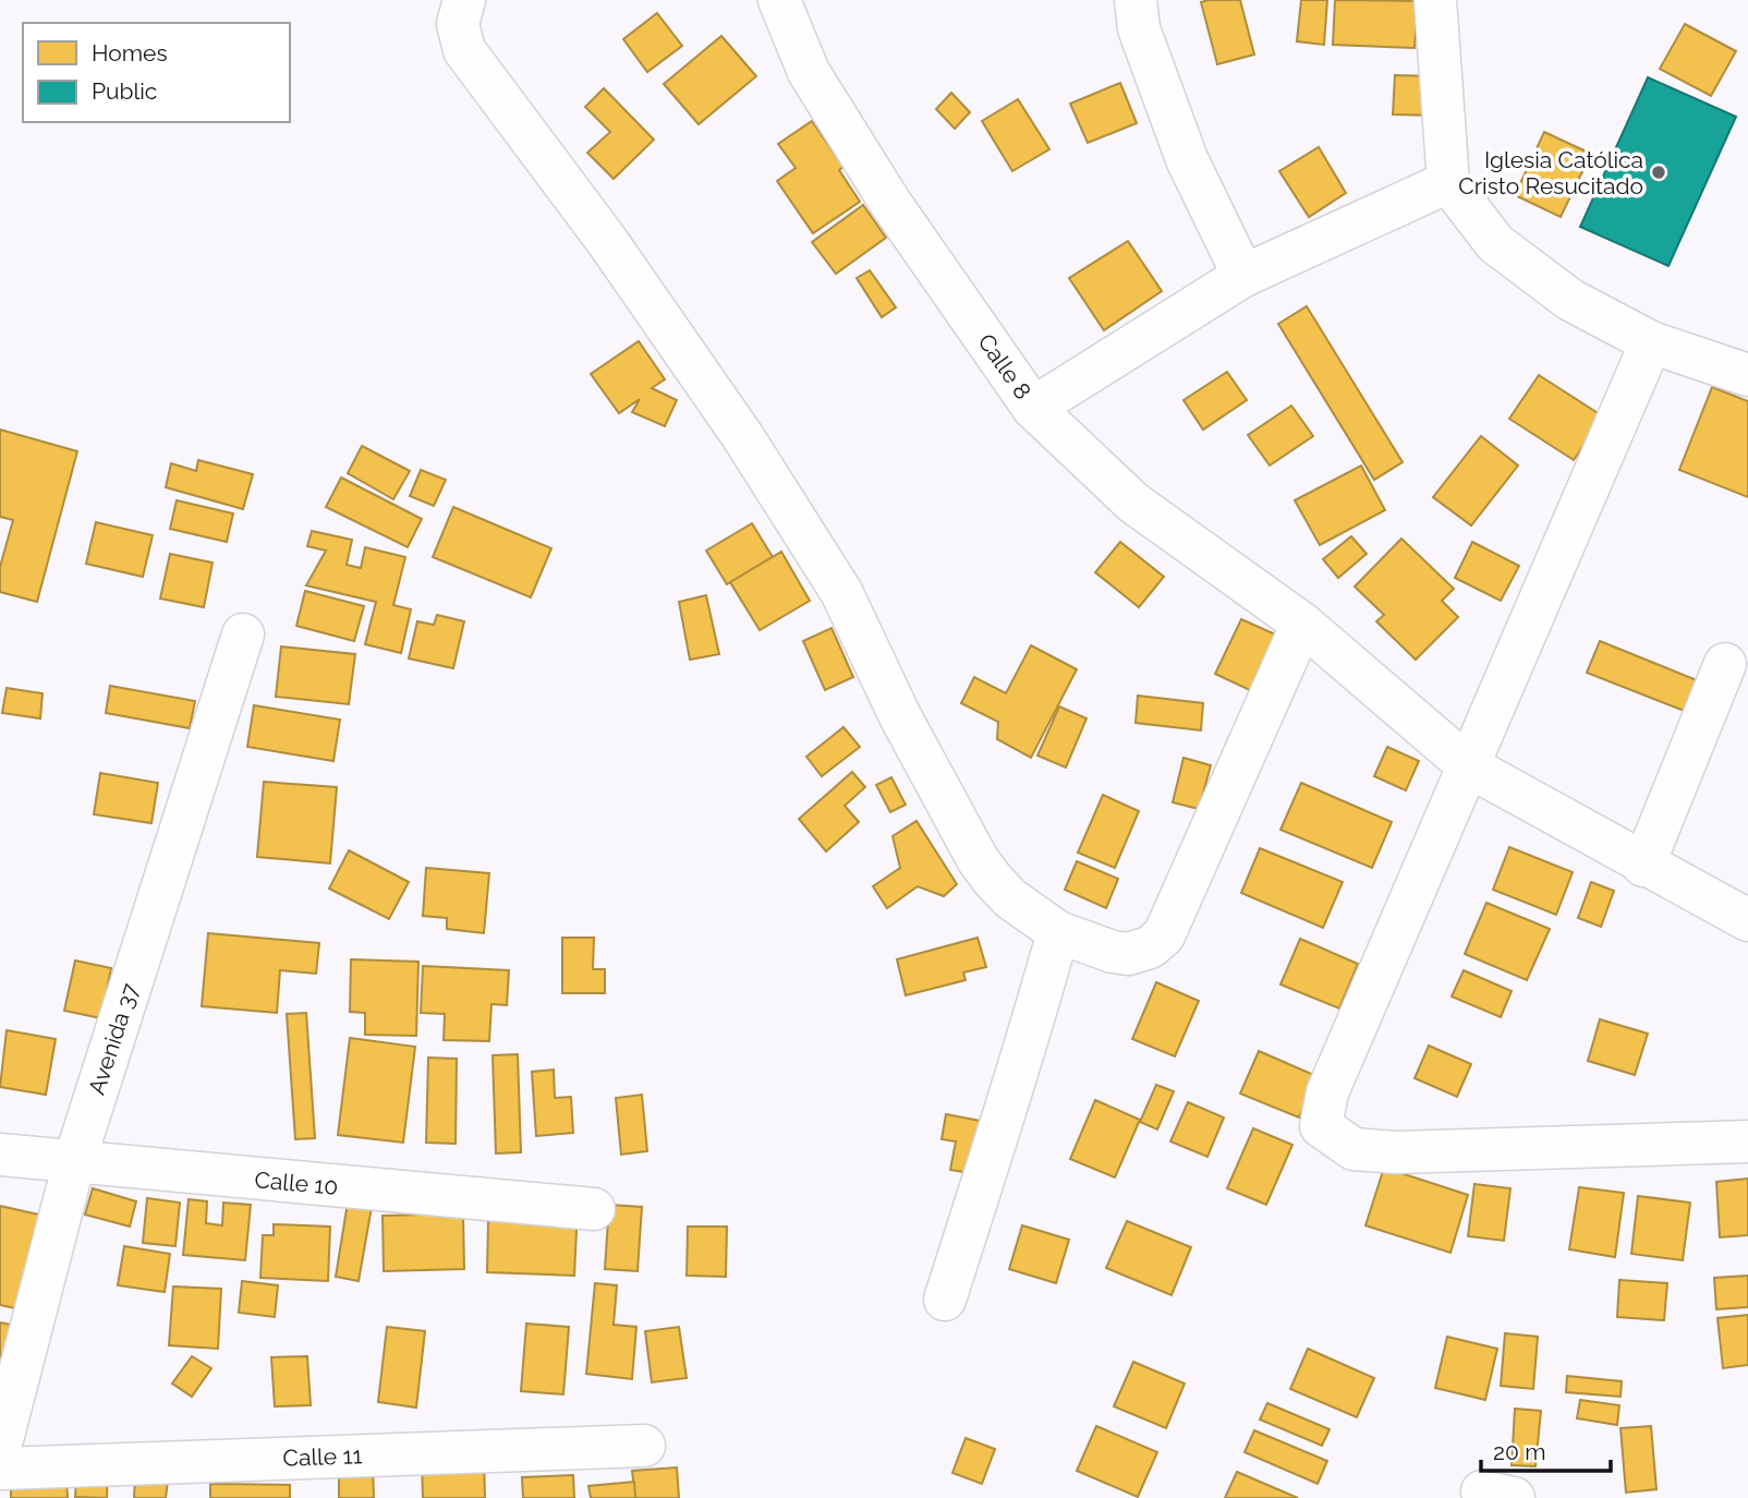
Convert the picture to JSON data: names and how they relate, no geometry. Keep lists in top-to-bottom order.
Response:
{
  "streets": {
    "street": [
      "Calle 8",
      "Avenida 37",
      "Calle 10",
      "Calle 11"
    ]
  },
  "crossings": [
    ["Avenida 37", "Calle 10"]
  ],
  "places": ["Iglesia Católica Cristo Resucitado"],
  "legend": ["Homes", "Public"],
  "scale_bar": "20 m"
}
